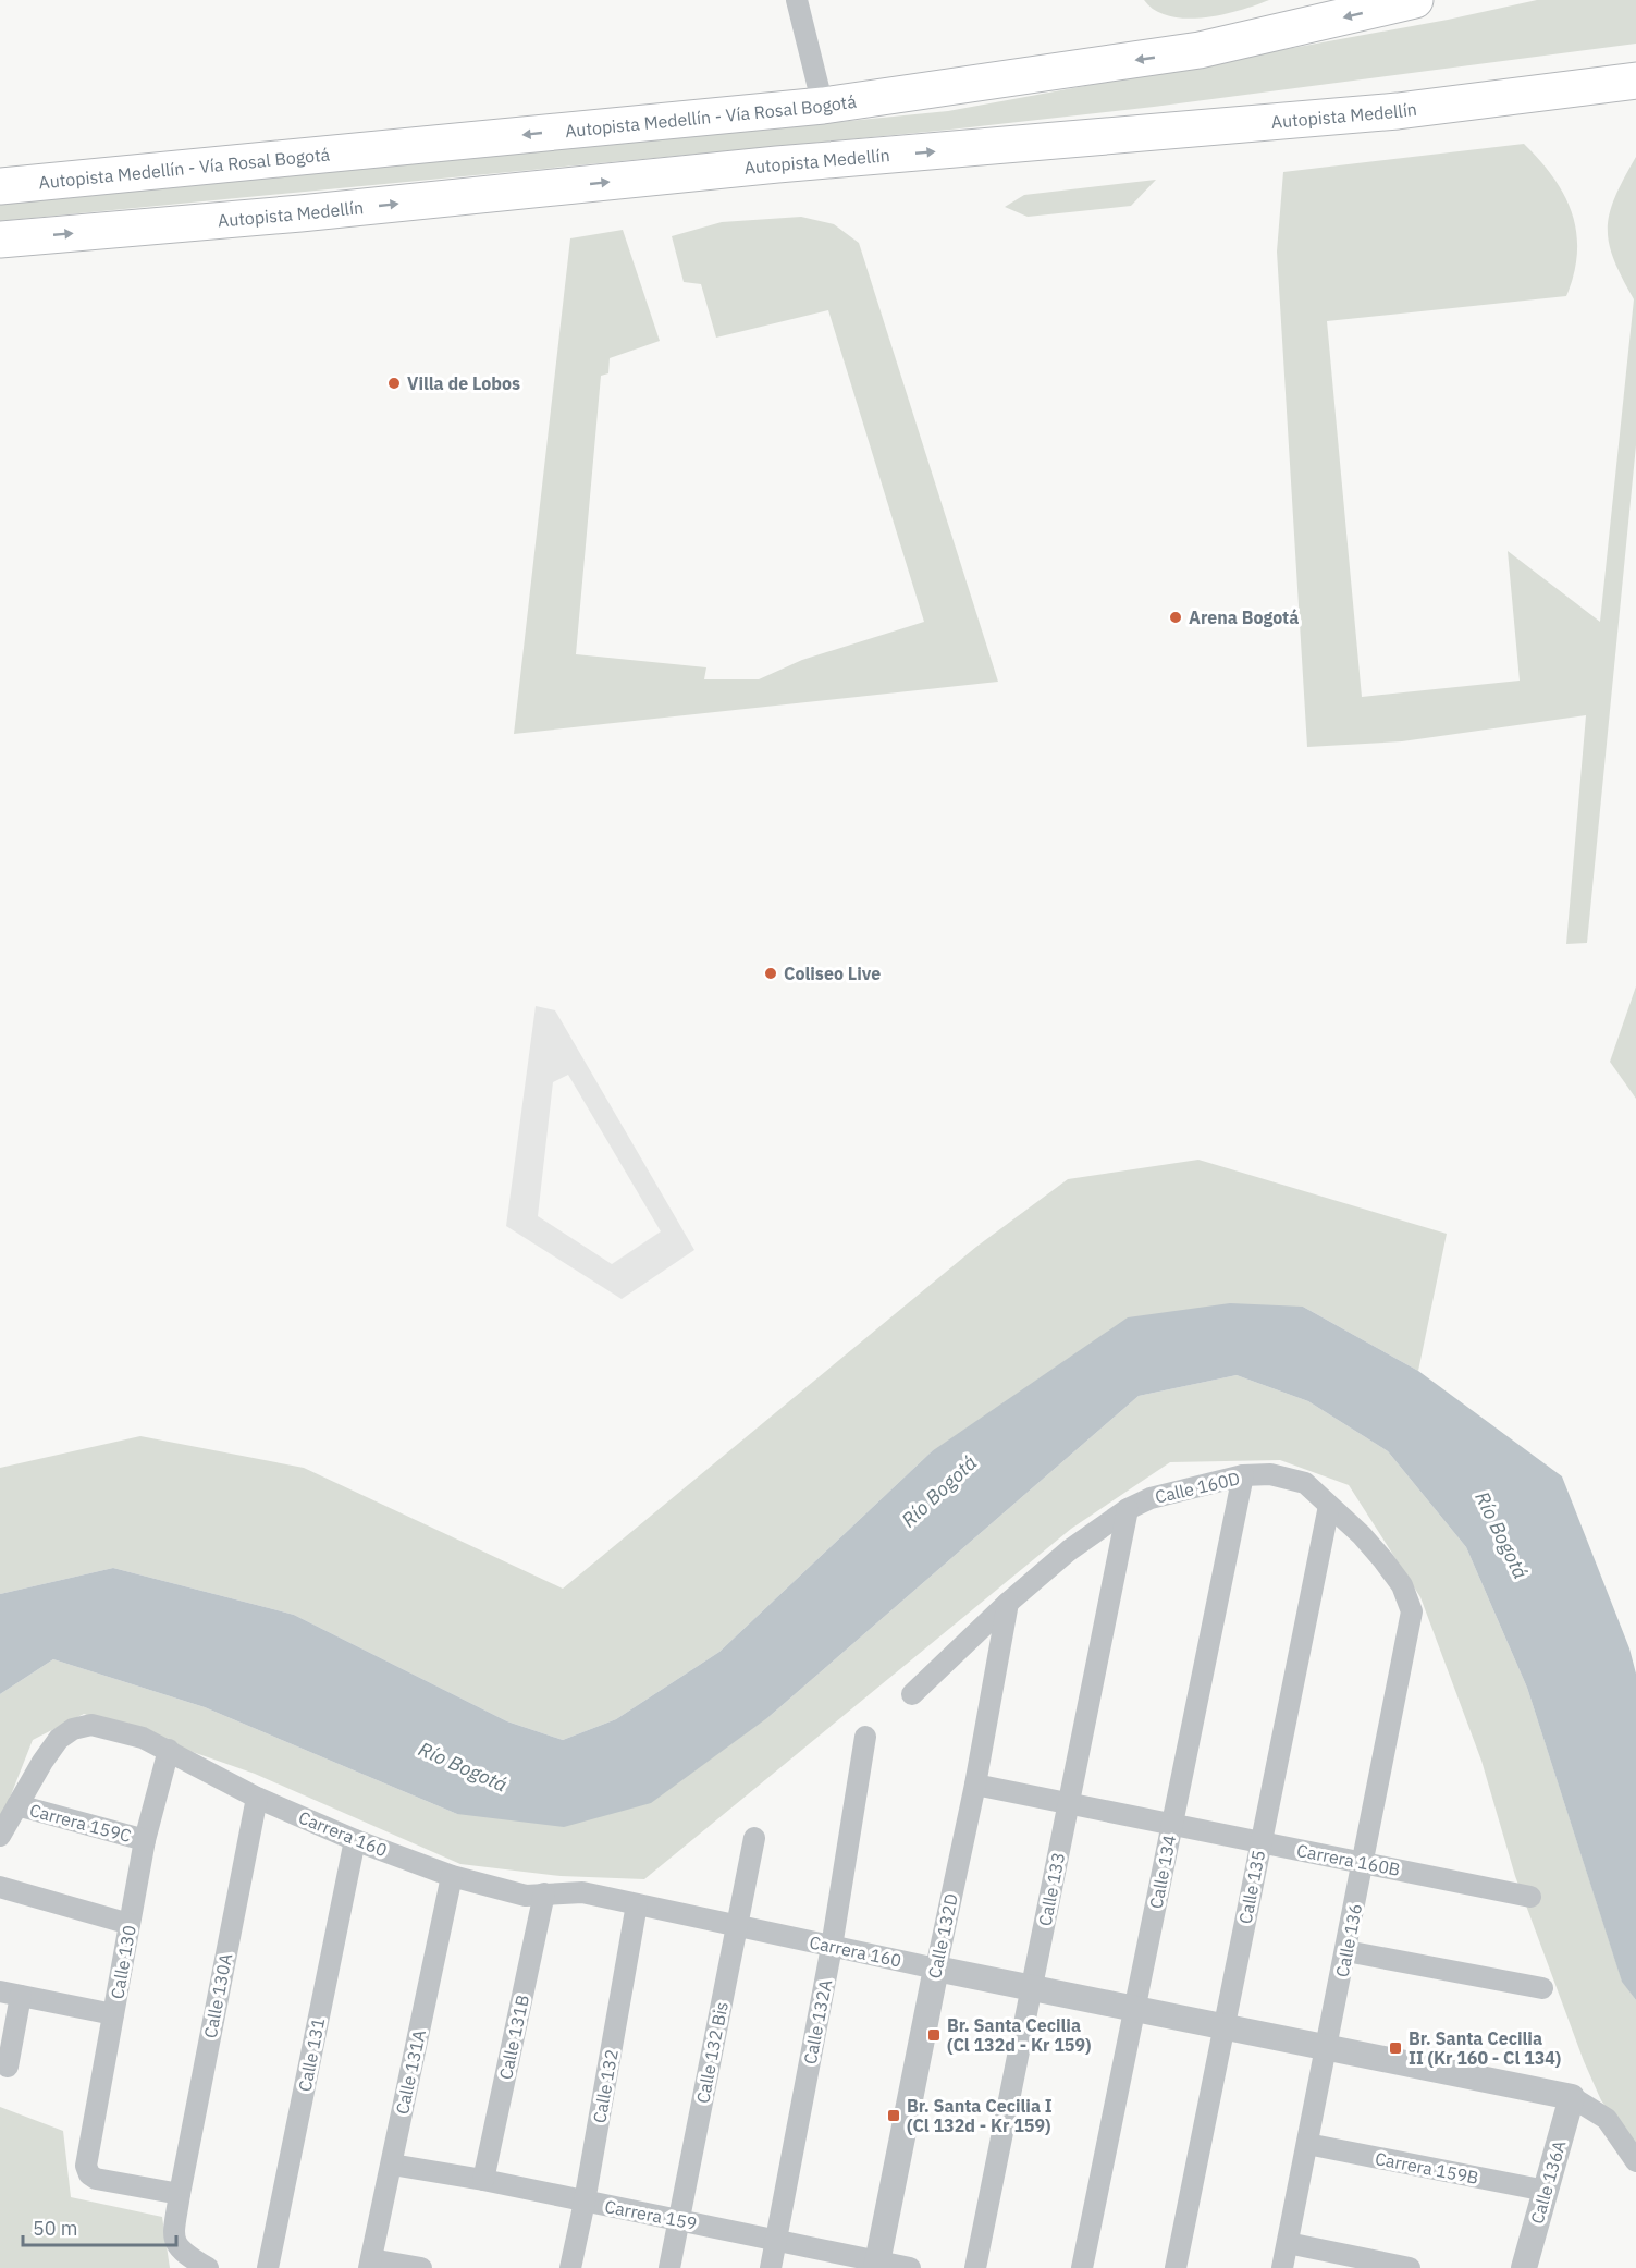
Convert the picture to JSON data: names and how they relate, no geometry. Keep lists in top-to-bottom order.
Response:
{
  "streets": {
    "highway": ["Autopista Medellín", "Autopista Medellín - Vía Rosal Bogotá"],
    "street": [
      "Calle 160D",
      "Carrera 159C",
      "Carrera 160",
      "Carrera 160B",
      "Calle 134",
      "Calle 135",
      "Calle 133",
      "Calle 132D",
      "Calle 136",
      "Calle 130",
      "Calle 130A",
      "Calle 132A",
      "Calle 131B",
      "Calle 132 Bis",
      "Calle 131",
      "Calle 131A",
      "Calle 132",
      "Carrera 159B",
      "Calle 136A",
      "Carrera 159"
    ]
  },
  "crossings": [
    ["Calle 160D", "Calle 134"],
    ["Calle 160D", "Calle 135"],
    ["Calle 160D", "Calle 133"],
    ["Calle 160D", "Calle 132D"],
    ["Calle 160D", "Calle 136"],
    ["Carrera 159C", "Carrera 160"],
    ["Carrera 159C", "Calle 130"],
    ["Carrera 160", "Calle 134"],
    ["Carrera 160", "Calle 135"],
    ["Carrera 160", "Calle 133"],
    ["Carrera 160", "Calle 132D"],
    ["Carrera 160", "Calle 136"],
    ["Carrera 160", "Calle 130"],
    ["Carrera 160", "Calle 130A"],
    ["Carrera 160", "Calle 132A"],
    ["Carrera 160", "Calle 131B"],
    ["Carrera 160", "Calle 132 Bis"],
    ["Carrera 160", "Calle 131"],
    ["Carrera 160", "Calle 131A"],
    ["Carrera 160", "Calle 132"],
    ["Carrera 160", "Calle 136A"],
    ["Carrera 160B", "Calle 134"],
    ["Carrera 160B", "Calle 135"],
    ["Carrera 160B", "Calle 133"],
    ["Carrera 160B", "Calle 132D"],
    ["Carrera 160B", "Calle 136"],
    ["Calle 132D", "Carrera 159"],
    ["Calle 136", "Carrera 159B"],
    ["Calle 130", "Calle 130A"],
    ["Calle 132A", "Carrera 159"],
    ["Calle 131B", "Carrera 159"],
    ["Calle 132 Bis", "Carrera 159"],
    ["Calle 131A", "Carrera 159"],
    ["Calle 132", "Carrera 159"],
    ["Carrera 159B", "Calle 136A"]
  ],
  "one_way": ["Autopista Medellín", "Autopista Medellín - Vía Rosal Bogotá"],
  "water": ["Río Bogotá"],
  "places": {
    "other": ["Villa de Lobos", "Arena Bogotá", "Coliseo Live"],
    "transit": ["Br. Santa Cecilia (Cl 132d - Kr 159)", "Br. Santa Cecilia II (Kr 160 - Cl 134)", "Br. Santa Cecilia I (Cl 132d - Kr 159)"]
  },
  "scale_bar": "50 m"
}
